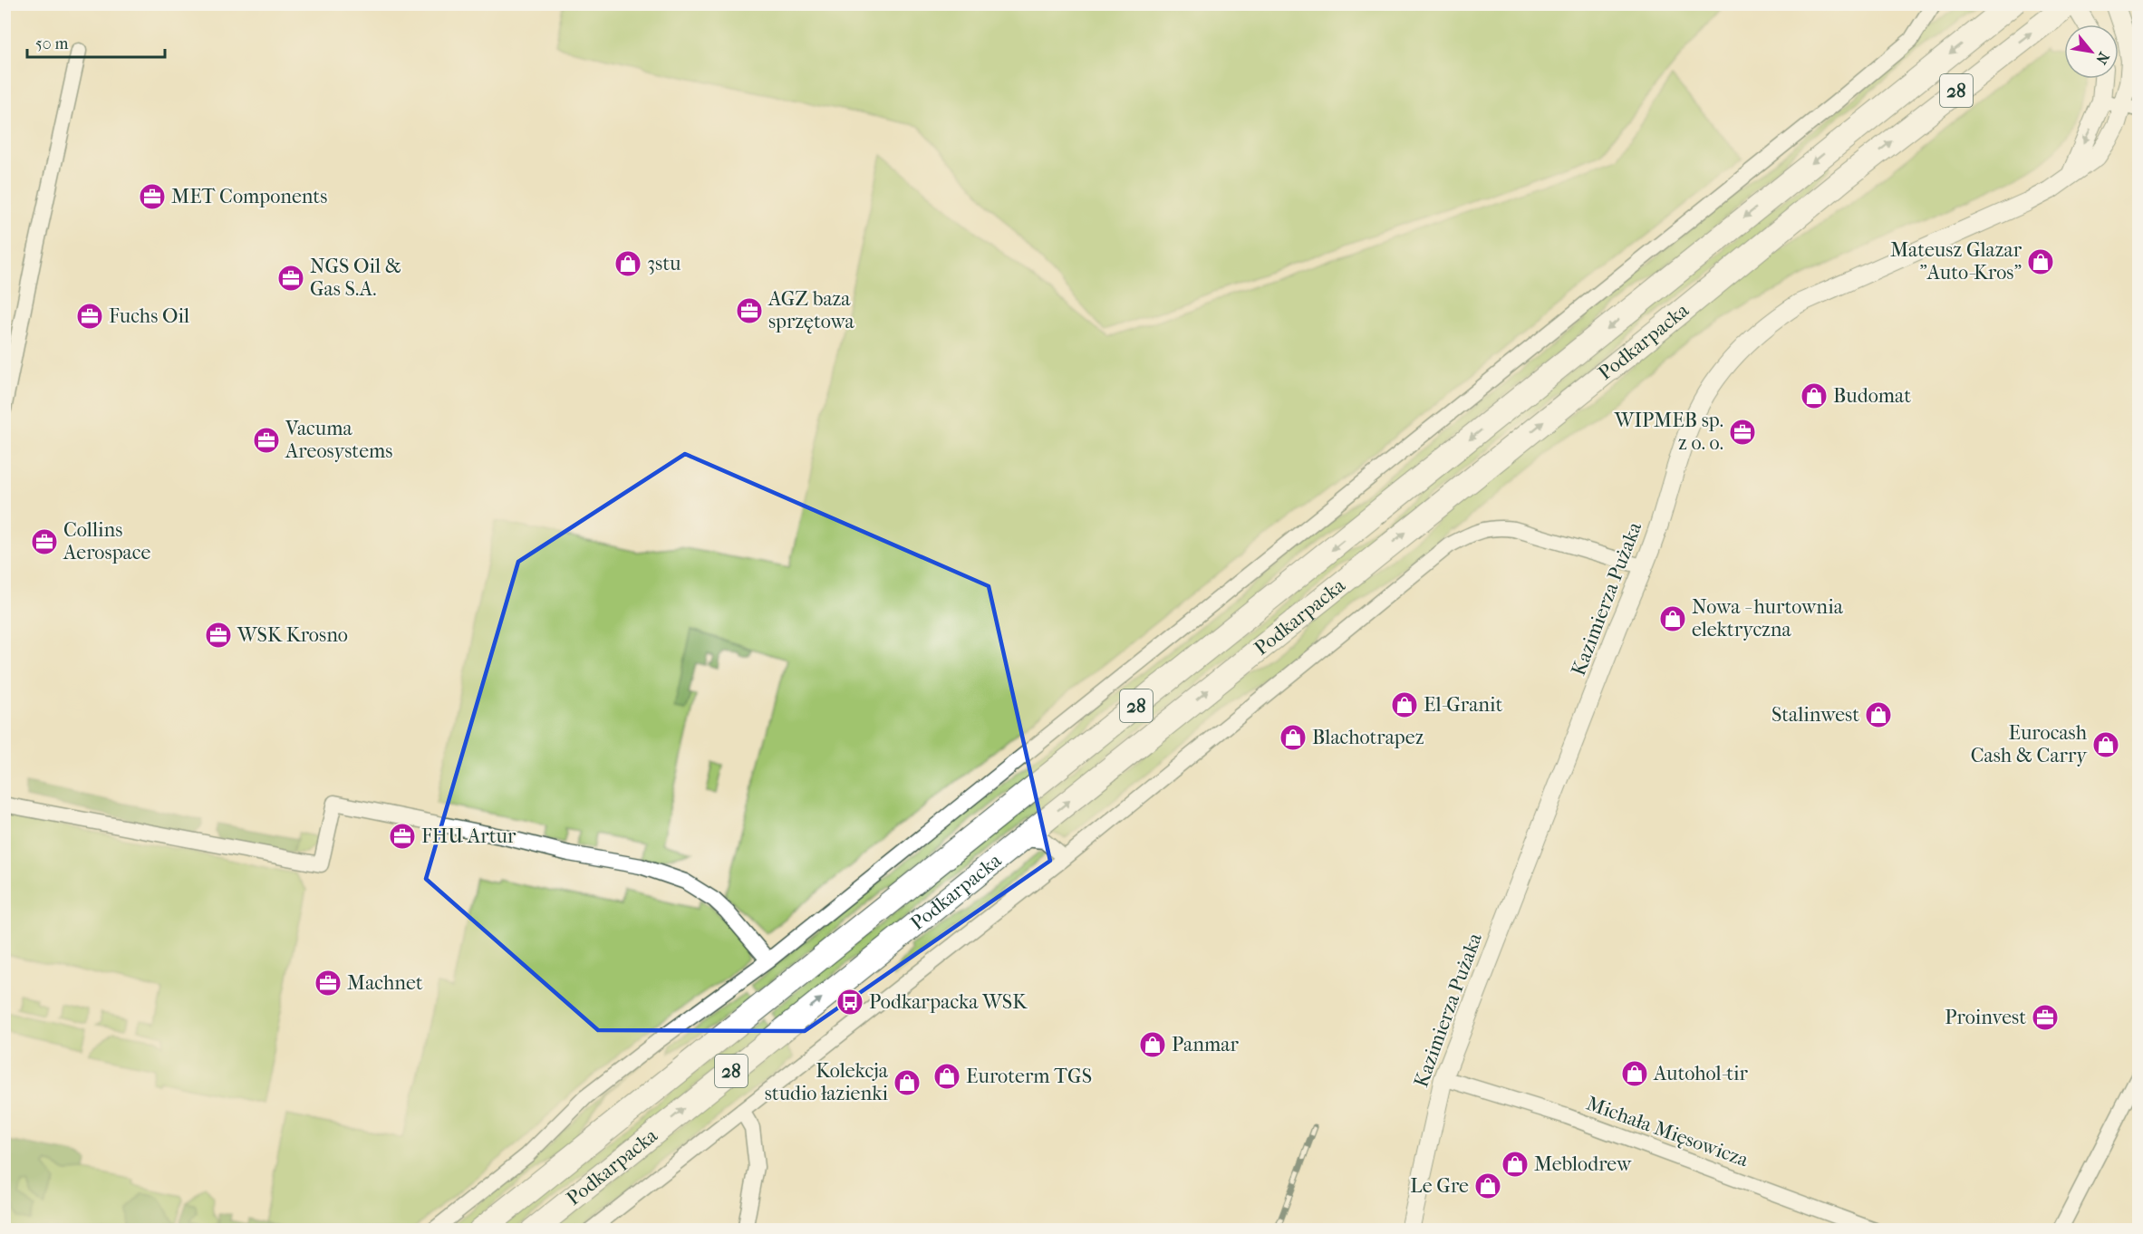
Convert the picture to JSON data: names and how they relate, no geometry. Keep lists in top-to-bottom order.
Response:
{
  "streets": {
    "main road": ["28", "Podkarpacka"],
    "street": ["Kazimierza Pużaka", "Michała Mięsowicza"]
  },
  "crossings": [
    ["Kazimierza Pużaka", "Michała Mięsowicza"]
  ],
  "places": {
    "office": [
      "MET Components",
      "NGS Oil & Gas S.A.",
      "AGZ baza sprzętowa",
      "Fuchs Oil",
      "WIPMEB sp. z o. o.",
      "Vacuma Areosystems",
      "Collins Aerospace",
      "WSK Krosno",
      "FHU Artur",
      "Machnet",
      "Proinvest"
    ],
    "shop": [
      "Mateusz Glazar \"Auto-Kros\"",
      "3stu",
      "Budomat",
      "Nowa - hurtownia elektryczna",
      "El-Granit",
      "Stalinwest",
      "Blachotrapez",
      "Eurocash Cash & Carry",
      "Panmar",
      "Autohol-tir",
      "Euroterm TGS",
      "Kolekcja studio łazienki",
      "Meblodrew",
      "Le Gre"
    ],
    "bus stop": ["Podkarpacka WSK"]
  },
  "scale_bar": "50 m",
  "north": "bottom right"
}
